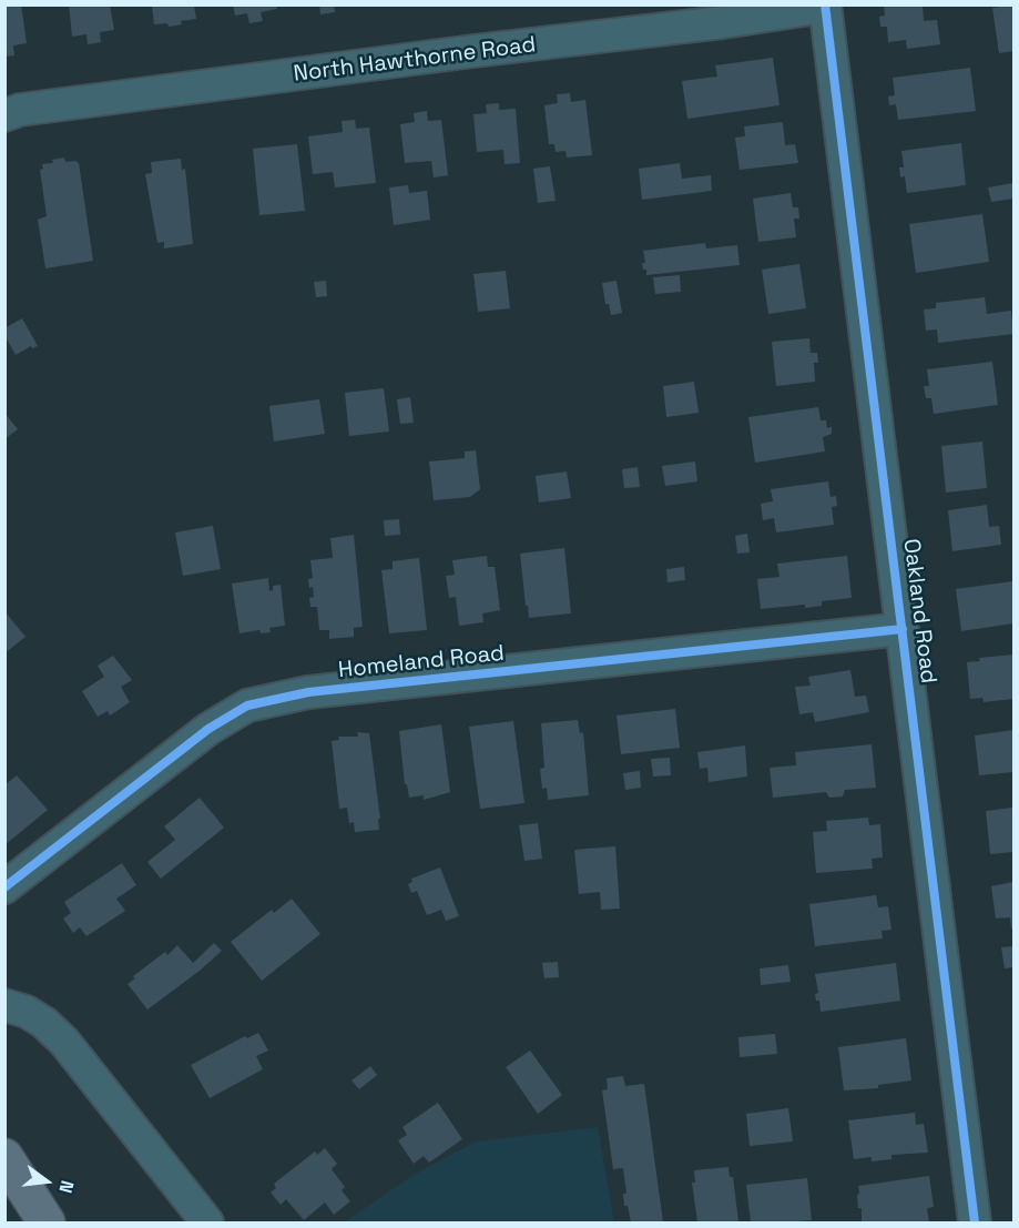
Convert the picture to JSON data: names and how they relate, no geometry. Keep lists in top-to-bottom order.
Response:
{
  "streets": {
    "street": ["North Hawthorne Road", "Oakland Road", "Homeland Road"]
  },
  "crossings": [
    ["North Hawthorne Road", "Oakland Road"],
    ["Oakland Road", "Homeland Road"]
  ],
  "north": "right"
}
